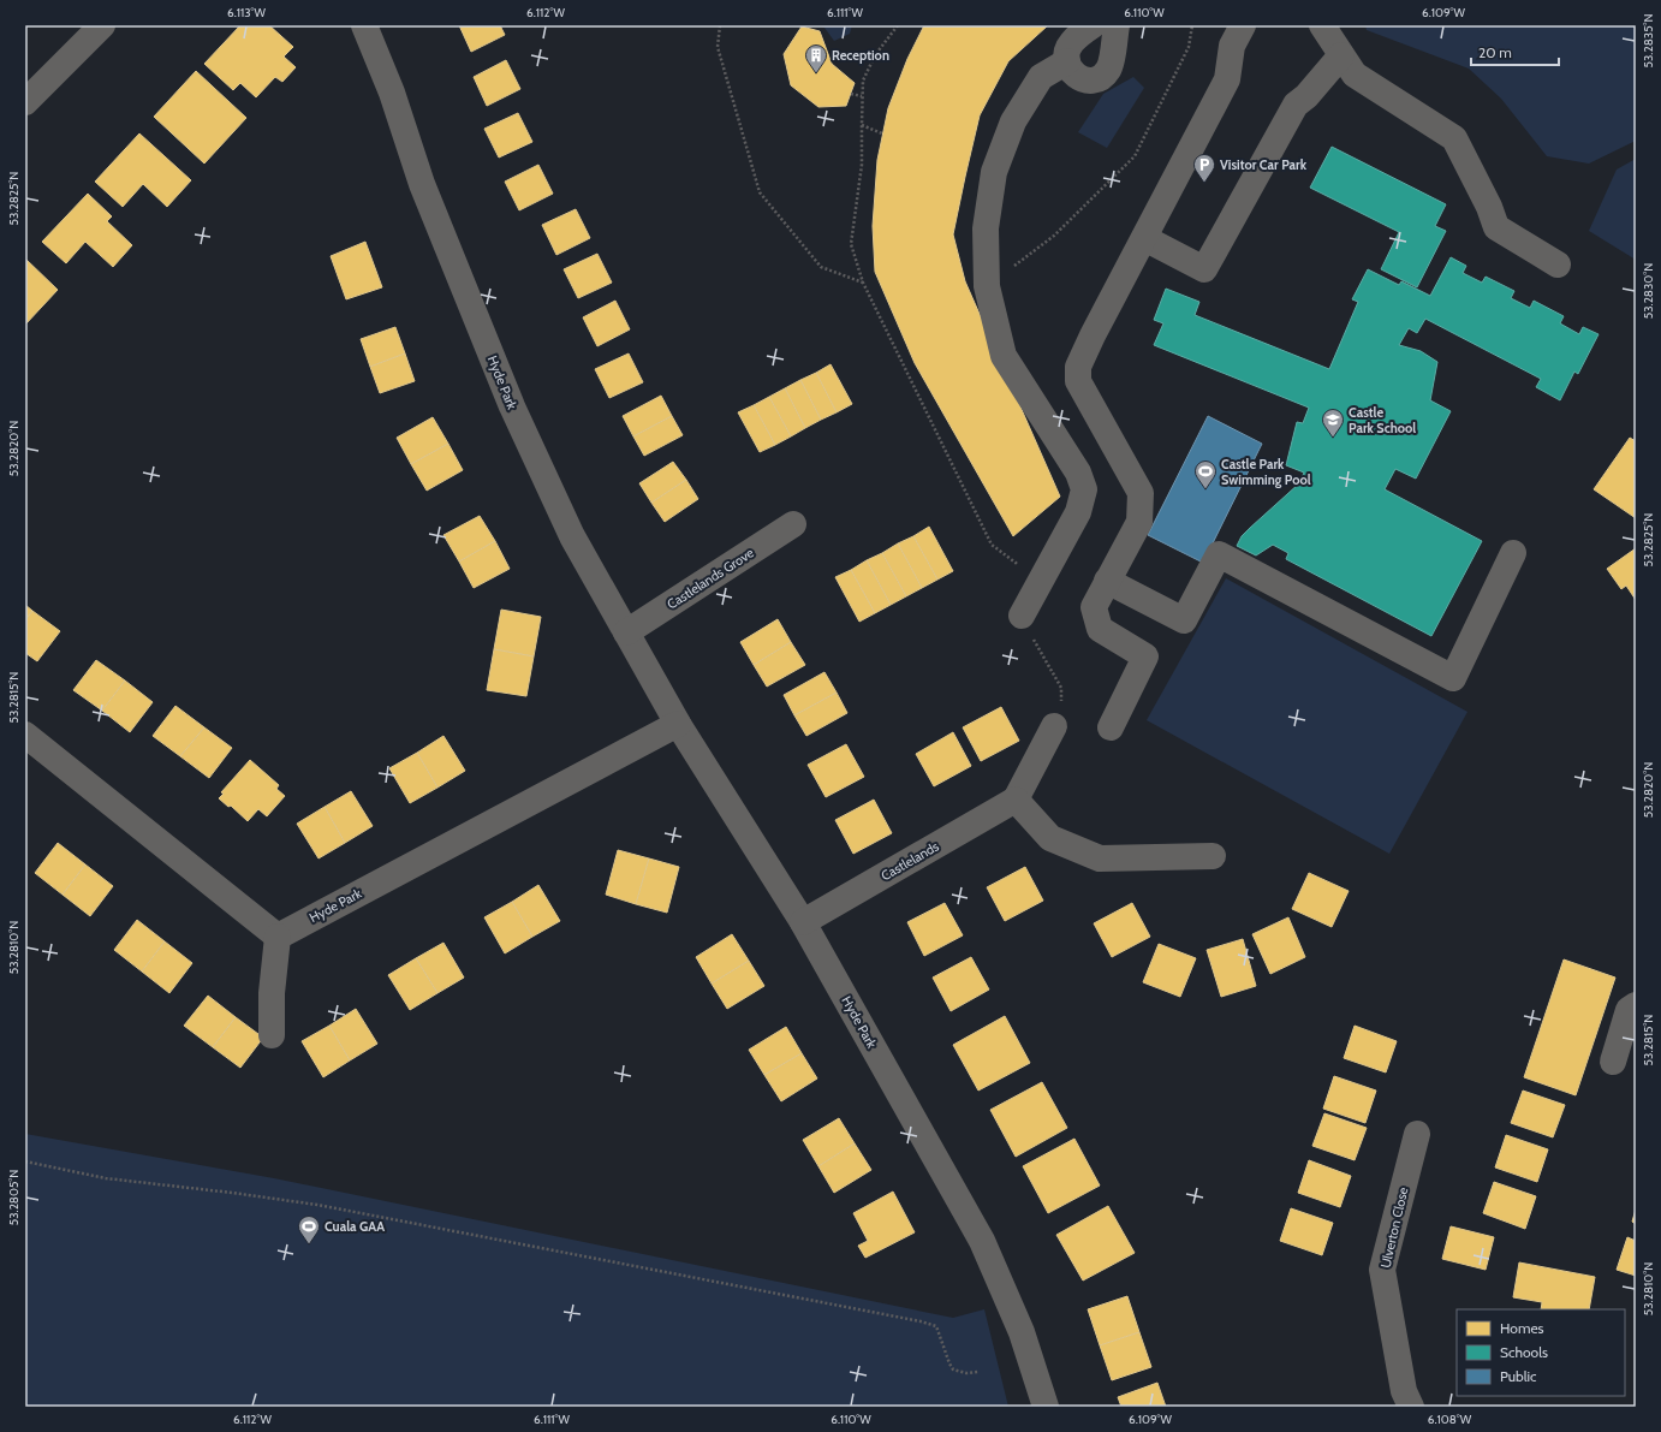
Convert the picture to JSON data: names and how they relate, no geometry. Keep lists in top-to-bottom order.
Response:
{
  "streets": {
    "street": [
      "Hyde Park",
      "Castlelands Grove",
      "Castlelands",
      "Ulverton Close"
    ]
  },
  "crossings": [
    ["Hyde Park", "Castlelands Grove"],
    ["Hyde Park", "Castlelands"]
  ],
  "places": {
    "building": ["Reception"],
    "parking": ["Visitor Car Park"],
    "school or university": ["Castle Park School"],
    "sports": ["Castle Park Swimming Pool", "Cuala GAA"]
  },
  "legend": ["Homes", "Schools", "Public"],
  "scale_bar": "20 m",
  "coordinates": [
    "6.113°W",
    "6.112°W",
    "6.111°W",
    "6.110°W",
    "6.109°W",
    "53.2835°N",
    "53.2825°N",
    "53.2830°N",
    "53.2820°N",
    "53.2815°N",
    "53.2810°N",
    "53.2805°N",
    "6.108°W"
  ]
}
